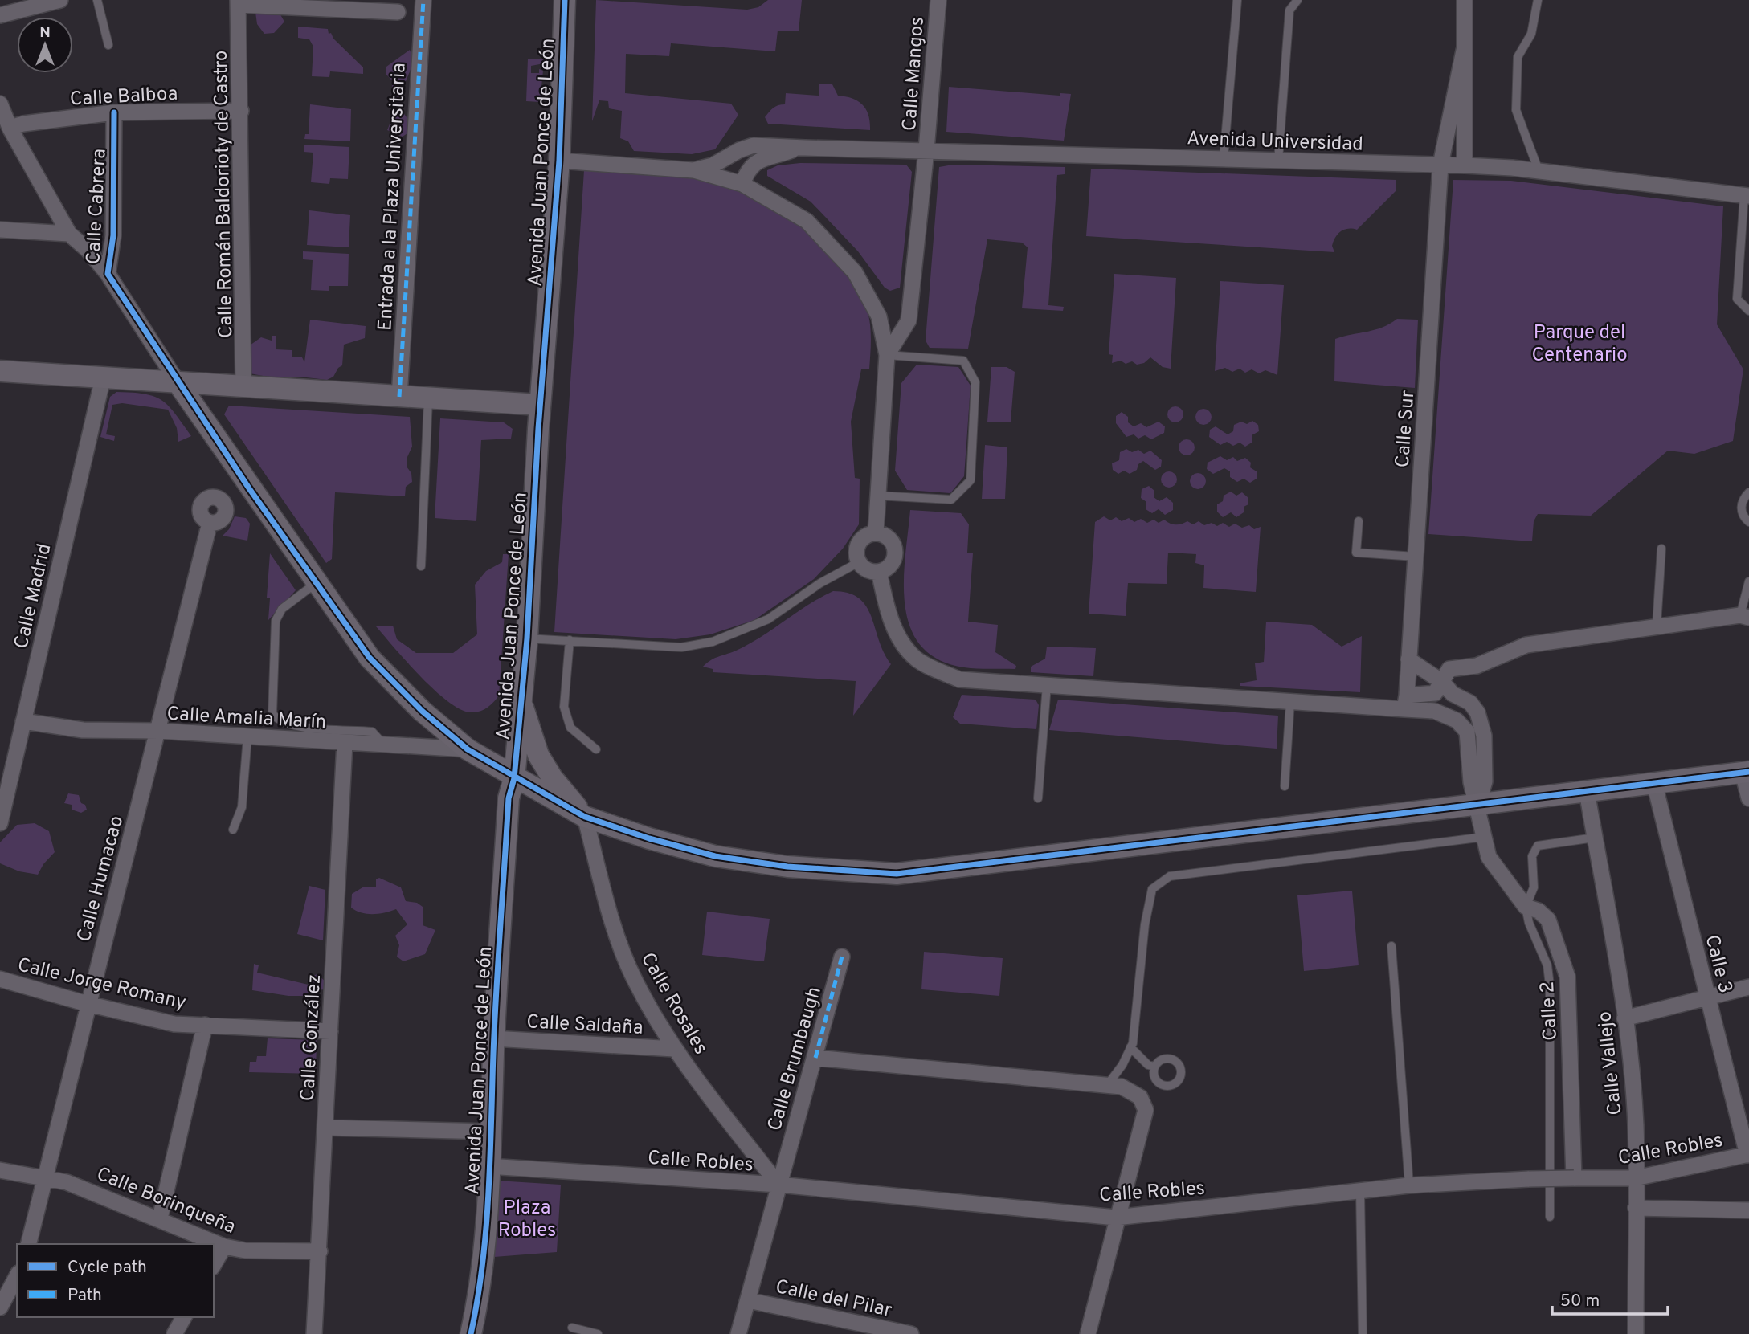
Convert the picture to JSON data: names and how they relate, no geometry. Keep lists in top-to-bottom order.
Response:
{
  "streets": {
    "street": [
      "Calle Mangos",
      "Calle Balboa",
      "Avenida Universidad",
      "Avenida Juan Ponce de León",
      "Calle Román Baldorioty de Castro",
      "Entrada a la Plaza Universitaria",
      "Calle Cabrera",
      "Calle Sur",
      "Calle Madrid",
      "Calle Amalia Marín",
      "Calle Humacao",
      "Calle 3",
      "Calle Jorge Romany",
      "Calle Rosales",
      "Calle 2",
      "Calle Saldaña",
      "Calle González",
      "Calle Brumbaugh",
      "Calle Vallejo",
      "Calle Robles",
      "Calle Borinqueña",
      "Calle del Pilar"
    ]
  },
  "crossings": [
    ["Calle Mangos", "Avenida Universidad"],
    ["Calle Balboa", "Calle Román Baldorioty de Castro"],
    ["Calle Balboa", "Calle Cabrera"],
    ["Avenida Universidad", "Avenida Juan Ponce de León"],
    ["Avenida Universidad", "Calle Sur"],
    ["Avenida Juan Ponce de León", "Calle Saldaña"],
    ["Avenida Juan Ponce de León", "Calle Robles"],
    ["Calle Sur", "Calle 2"],
    ["Calle Madrid", "Calle Amalia Marín"],
    ["Calle Amalia Marín", "Calle Humacao"],
    ["Calle Amalia Marín", "Calle González"],
    ["Calle Humacao", "Calle Jorge Romany"],
    ["Calle Humacao", "Calle Borinqueña"],
    ["Calle 3", "Calle Robles"],
    ["Calle Jorge Romany", "Calle González"],
    ["Calle Rosales", "Calle Saldaña"],
    ["Calle Rosales", "Calle Brumbaugh"],
    ["Calle Rosales", "Calle Robles"],
    ["Calle 2", "Calle Robles"],
    ["Calle González", "Calle Borinqueña"],
    ["Calle Brumbaugh", "Calle Robles"],
    ["Calle Brumbaugh", "Calle del Pilar"],
    ["Calle Vallejo", "Calle Robles"]
  ],
  "parks": ["Parque del Centenario", "Plaza Robles"],
  "legend": ["Cycle path", "Path"],
  "scale_bar": "50 m",
  "north": "top"
}
